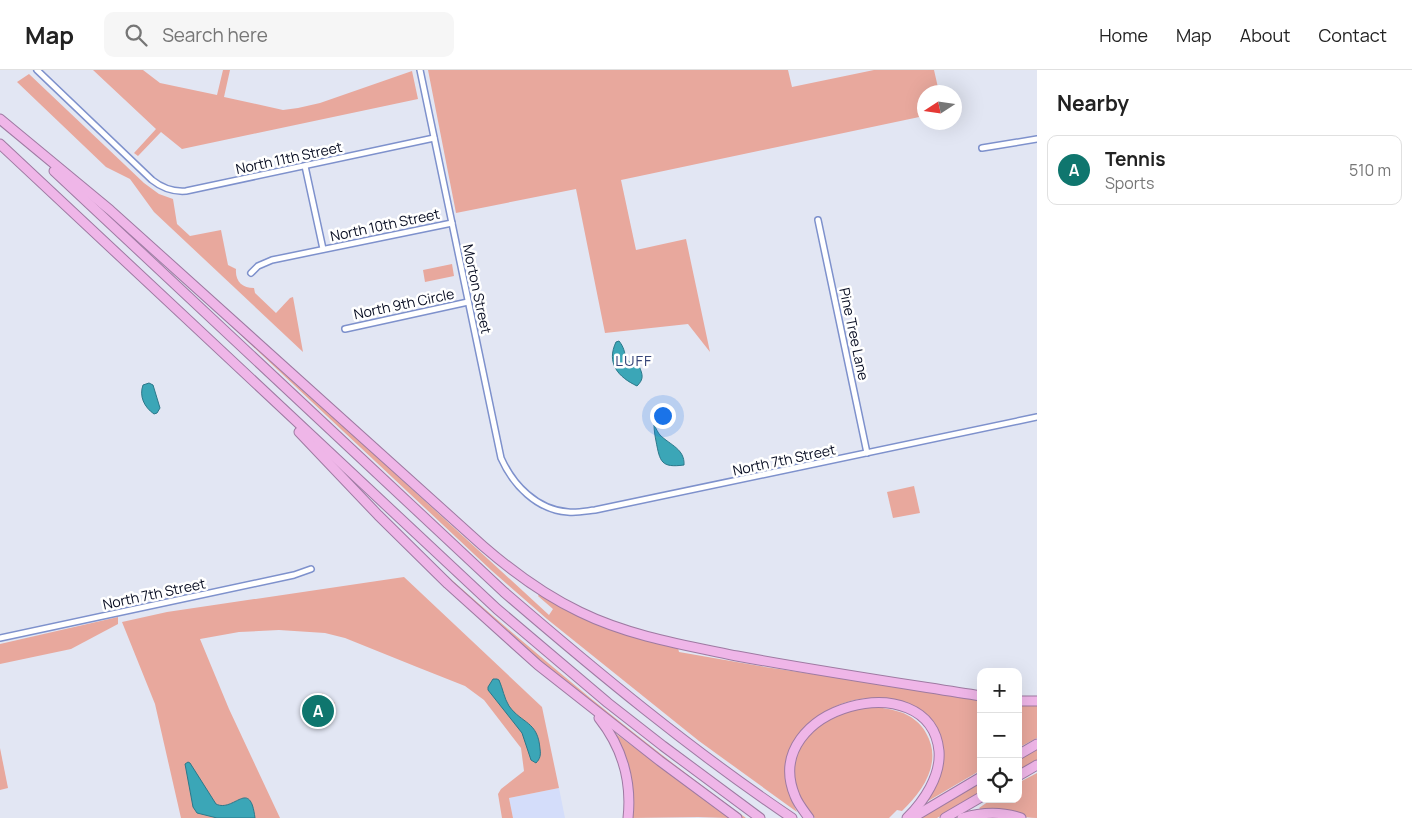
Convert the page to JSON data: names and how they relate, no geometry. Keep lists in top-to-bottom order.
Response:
{
  "streets": {
    "street": [
      "North 11th Street",
      "North 10th Street",
      "Morton Street",
      "North 9th Circle",
      "Pine Tree Lane",
      "North 7th Street"
    ]
  },
  "crossings": [
    ["North 11th Street", "Morton Street"],
    ["North 10th Street", "Morton Street"],
    ["Morton Street", "North 9th Circle"],
    ["Morton Street", "North 7th Street"],
    ["Pine Tree Lane", "North 7th Street"]
  ],
  "districts": ["LUFF"],
  "north": "left",
  "page": {
    "header": "Map",
    "search": "Search here",
    "nav": [
      "Home",
      "Map",
      "About",
      "Contact"
    ],
    "heading": "Nearby",
    "list": [
      {
        "mark": "A",
        "name": "Tennis",
        "note": "Sports",
        "value": "510 m"
      }
    ],
    "map_buttons": ["+", "−"],
    "pins": "A"
  }
}
